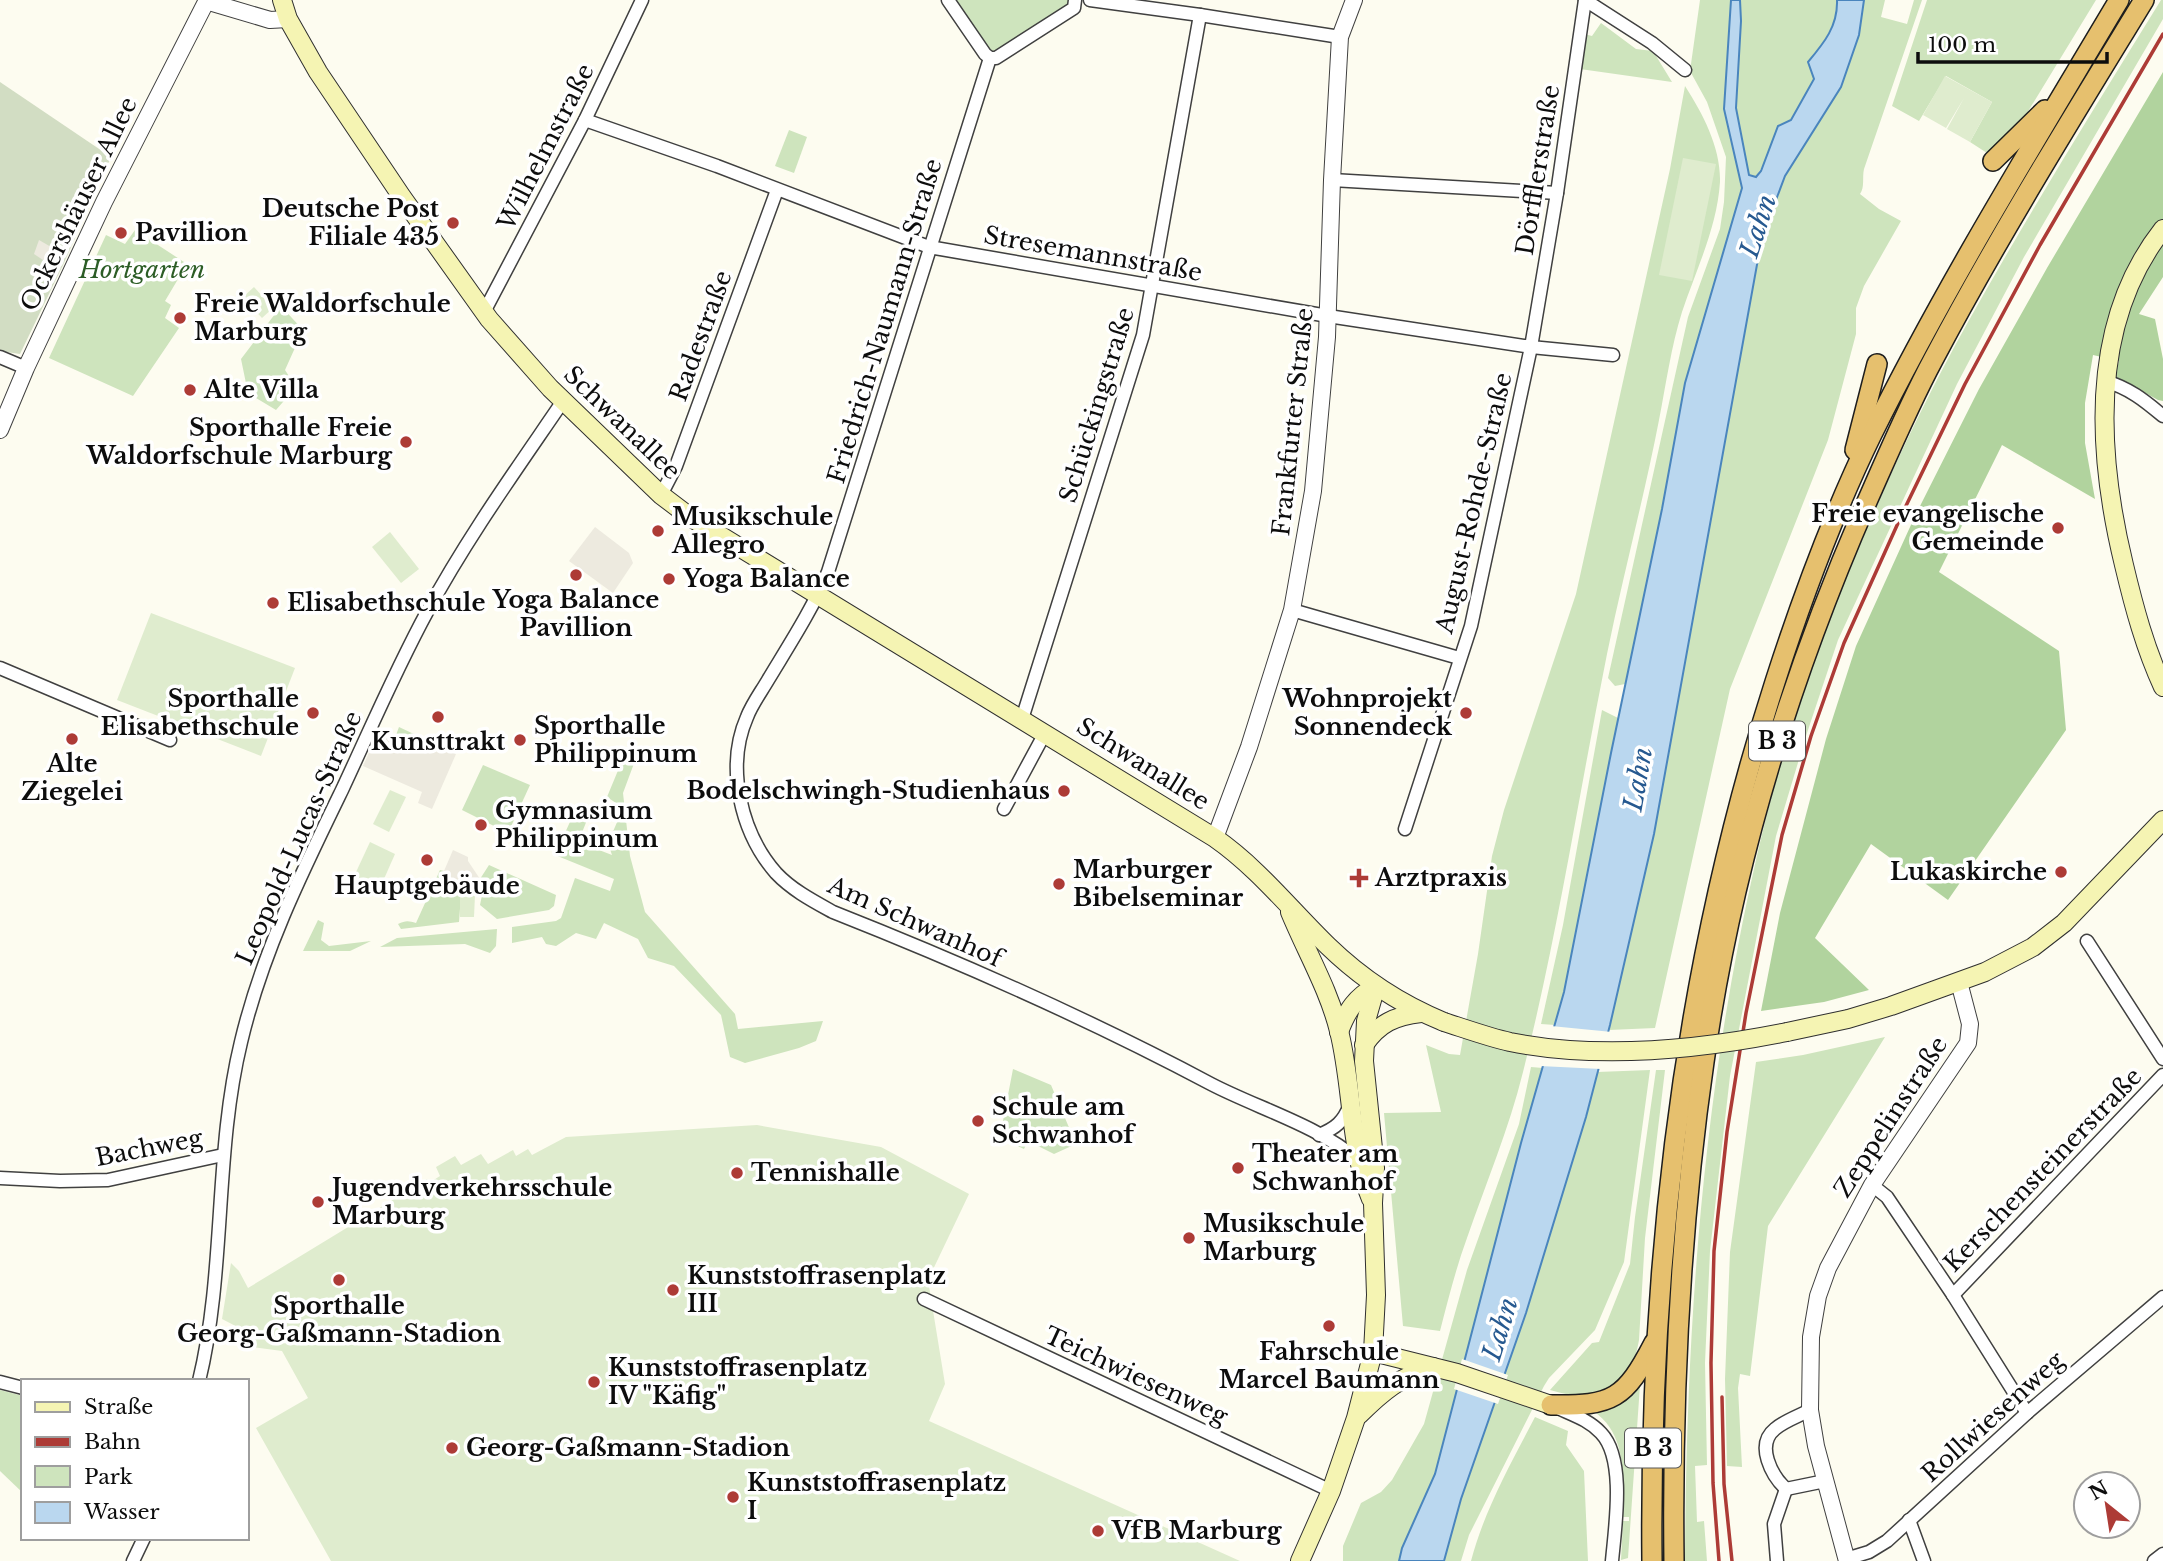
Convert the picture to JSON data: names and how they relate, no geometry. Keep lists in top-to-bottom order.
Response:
{
  "streets": {
    "highway": ["B 3"],
    "main road": ["Schwanallee"],
    "street": [
      "Wilhelmstraße",
      "Dörfflerstraße",
      "Ockershäuser Allee",
      "Stresemannstraße",
      "Friedrich-Naumann-Straße",
      "Radestraße",
      "Schückingstraße",
      "Frankfurter Straße",
      "August-Rohde-Straße",
      "Leopold-Lucas-Straße",
      "Am Schwanhof",
      "Zeppelinstraße",
      "Bachweg",
      "Kerschensteinerstraße",
      "Teichwiesenweg",
      "Rollwiesenweg"
    ]
  },
  "crossings": [
    ["Wilhelmstraße", "Stresemannstraße"],
    ["Wilhelmstraße", "Schwanallee"],
    ["Dörfflerstraße", "Stresemannstraße"],
    ["Dörfflerstraße", "August-Rohde-Straße"],
    ["Stresemannstraße", "Friedrich-Naumann-Straße"],
    ["Stresemannstraße", "Radestraße"],
    ["Stresemannstraße", "Schückingstraße"],
    ["Stresemannstraße", "Frankfurter Straße"],
    ["Stresemannstraße", "August-Rohde-Straße"],
    ["Friedrich-Naumann-Straße", "Schwanallee"],
    ["Friedrich-Naumann-Straße", "Am Schwanhof"],
    ["Radestraße", "Schwanallee"],
    ["Schückingstraße", "Schwanallee"],
    ["Frankfurter Straße", "Schwanallee"],
    ["Schwanallee", "Leopold-Lucas-Straße"],
    ["Schwanallee", "Am Schwanhof"],
    ["Schwanallee", "Zeppelinstraße"],
    ["Leopold-Lucas-Straße", "Bachweg"],
    ["Zeppelinstraße", "Rollwiesenweg"]
  ],
  "water": ["Lahn"],
  "parks": ["Hortgarten"],
  "places": {
    "other": [
      "Deutsche Post Filiale 435",
      "Pavillion",
      "Freie Waldorfschule Marburg",
      "Alte Villa",
      "Sporthalle Freie Waldorfschule Marburg",
      "Freie evangelische Gemeinde",
      "Musikschule Allegro",
      "Yoga Balance Pavillion",
      "Yoga Balance",
      "Elisabethschule",
      "Sporthalle Elisabethschule",
      "Wohnprojekt Sonnendeck",
      "Kunsttrakt",
      "Alte Ziegelei",
      "Sporthalle Philippinum",
      "Bodelschwingh-Studienhaus",
      "Gymnasium Philippinum",
      "Hauptgebäude",
      "Lukaskirche",
      "Marburger Bibelseminar",
      "Schule am Schwanhof",
      "Theater am Schwanhof",
      "Tennishalle",
      "Jugendverkehrsschule Marburg",
      "Musikschule Marburg",
      "Sporthalle Georg-Gaßmann-Stadion",
      "Kunststoffrasenplatz III",
      "Fahrschule Marcel Baumann",
      "Kunststoffrasenplatz IV \"Käfig\"",
      "Georg-Gaßmann-Stadion",
      "Kunststoffrasenplatz I",
      "VfB Marburg"
    ],
    "health": ["Arztpraxis"]
  },
  "legend": [
    "Straße",
    "Bahn",
    "Park",
    "Wasser"
  ],
  "scale_bar": "100 m",
  "north": "top left"
}
